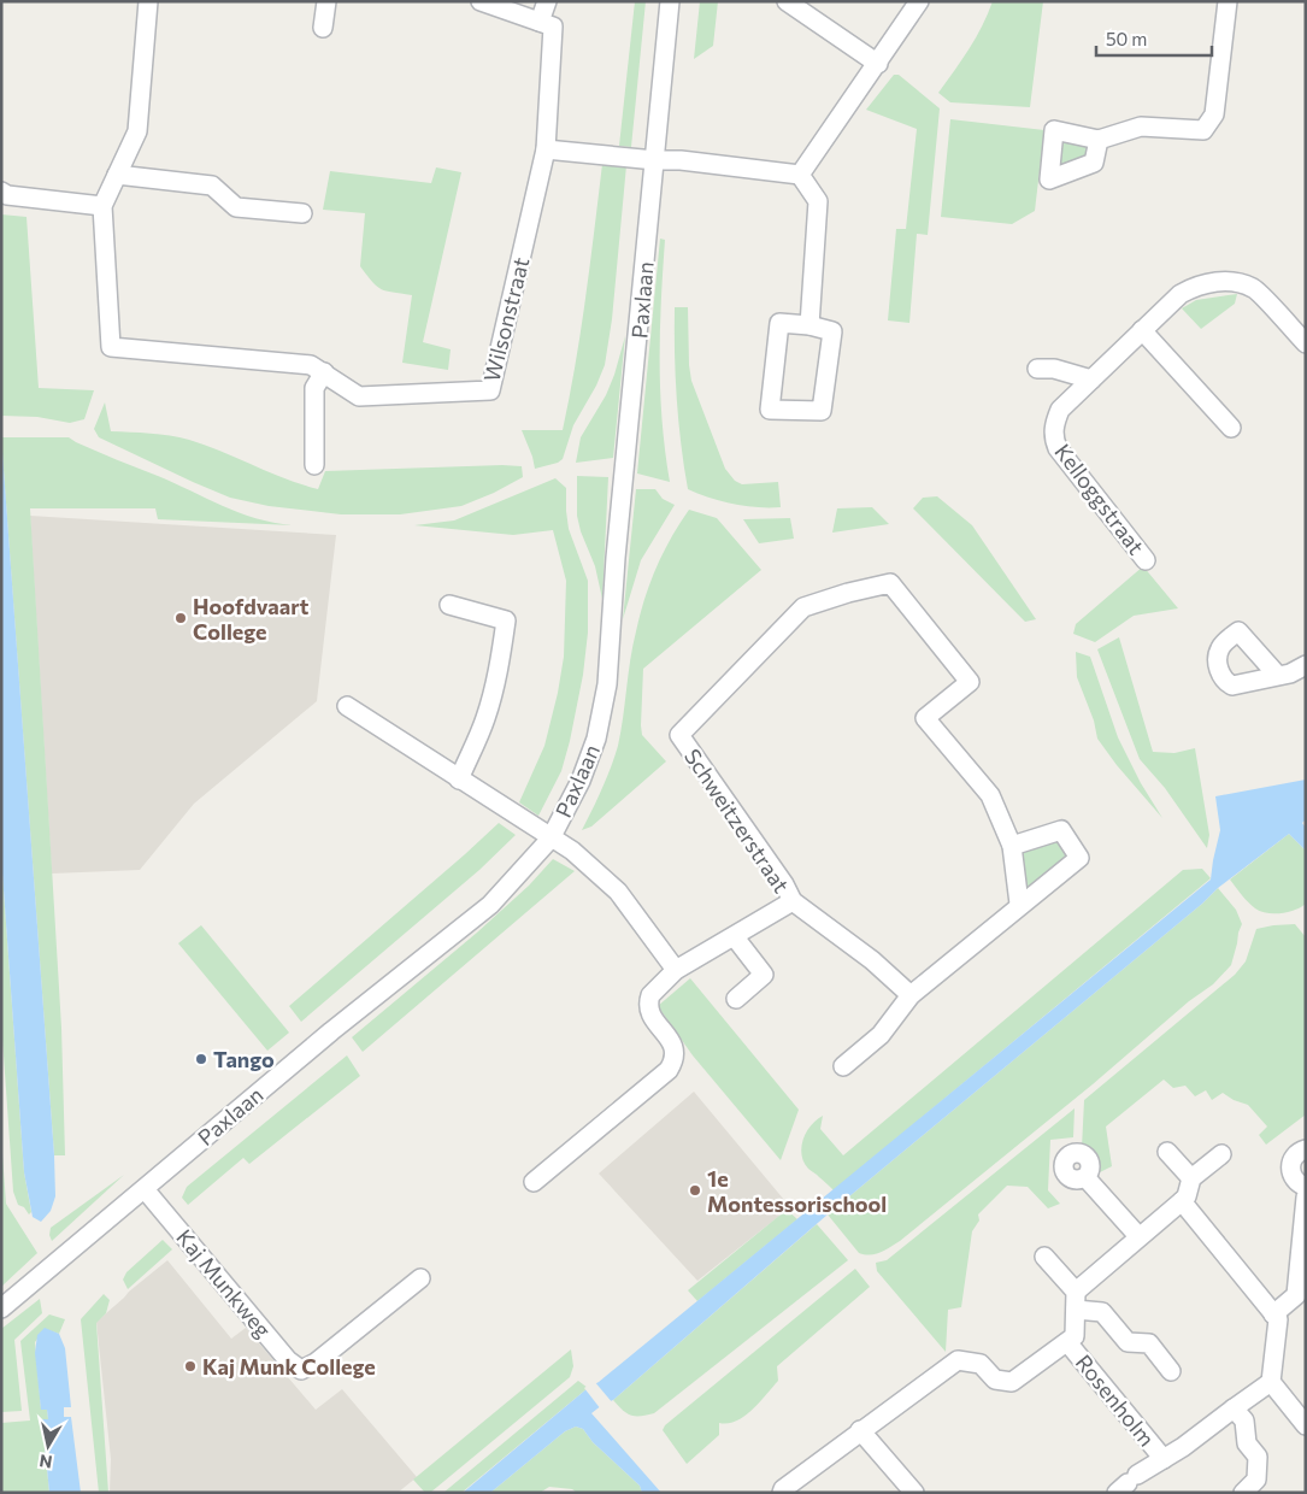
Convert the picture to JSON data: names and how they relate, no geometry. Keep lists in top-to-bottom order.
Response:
{
  "streets": {
    "street": [
      "Paxlaan",
      "Wilsonstraat",
      "Kelloggstraat",
      "Schweitzerstraat",
      "Kaj Munkweg",
      "Rosenholm"
    ]
  },
  "crossings": [
    ["Paxlaan", "Kaj Munkweg"]
  ],
  "places": [
    "Hoofdvaart College",
    "Tango",
    "1e Montessorischool",
    "Kaj Munk College"
  ],
  "scale_bar": "50 m",
  "north": "bottom"
}
